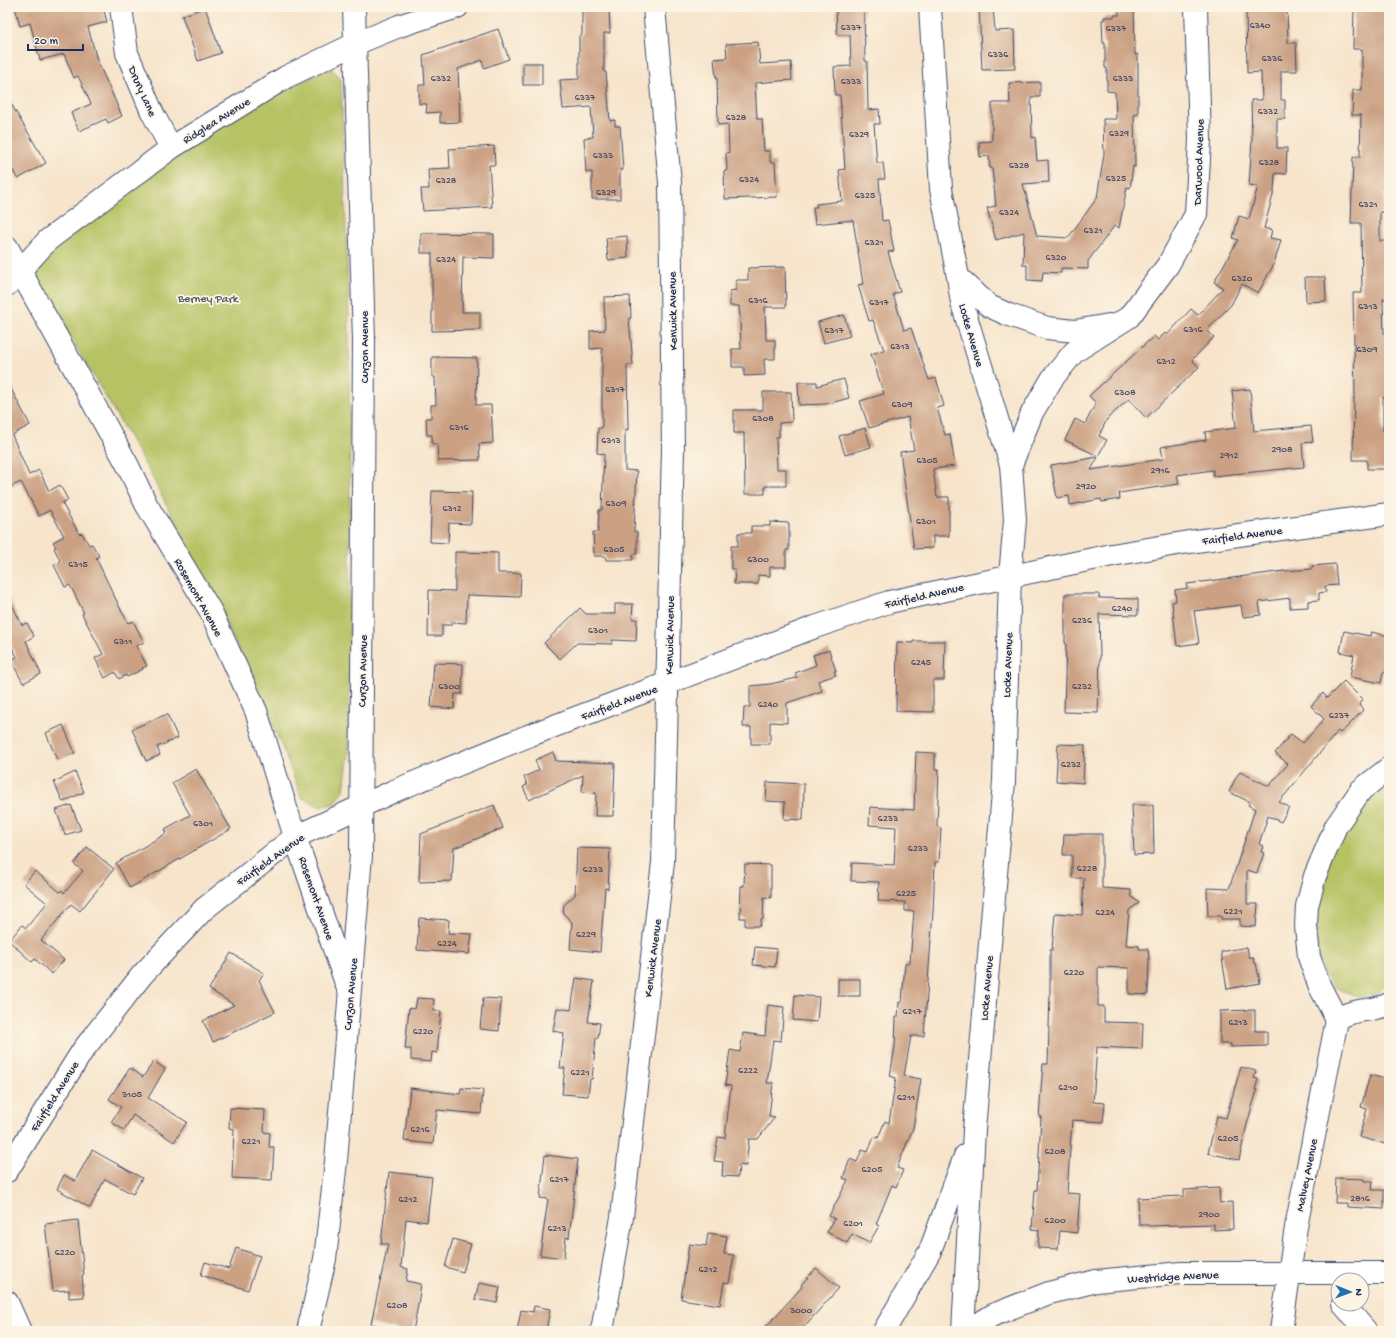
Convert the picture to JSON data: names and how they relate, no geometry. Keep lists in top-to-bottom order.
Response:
{
  "streets": {
    "street": [
      "Drury Lane",
      "Ridglea Avenue",
      "Darwood Avenue",
      "Kenwick Avenue",
      "Locke Avenue",
      "Curzon Avenue",
      "Fairfield Avenue",
      "Rosemont Avenue",
      "Malvey Avenue",
      "Westridge Avenue"
    ]
  },
  "crossings": [
    ["Drury Lane", "Ridglea Avenue"],
    ["Ridglea Avenue", "Curzon Avenue"],
    ["Ridglea Avenue", "Rosemont Avenue"],
    ["Darwood Avenue", "Locke Avenue"],
    ["Kenwick Avenue", "Fairfield Avenue"],
    ["Locke Avenue", "Fairfield Avenue"],
    ["Curzon Avenue", "Fairfield Avenue"],
    ["Curzon Avenue", "Rosemont Avenue"],
    ["Fairfield Avenue", "Rosemont Avenue"],
    ["Malvey Avenue", "Westridge Avenue"]
  ],
  "parks": ["Berney Park"],
  "house_numbers": [
    "6340",
    "6337",
    "6337",
    "6336",
    "6336",
    "6332",
    "6333",
    "6333",
    "6337",
    "6332",
    "6328",
    "6329",
    "6329",
    "6333",
    "6328",
    "6328",
    "6325",
    "6324",
    "6328",
    "6329",
    "6325",
    "6321",
    "6324",
    "6321",
    "6321",
    "6320",
    "6324",
    "6320",
    "6316",
    "6317",
    "6313",
    "6316",
    "6317",
    "6313",
    "6309",
    "6312",
    "6317",
    "6308",
    "6309",
    "6308",
    "6316",
    "6313",
    "2908",
    "2912",
    "6305",
    "2916",
    "2920",
    "6309",
    "6312",
    "6301",
    "6305",
    "6300",
    "6315",
    "6240",
    "6236",
    "6301",
    "6311",
    "6245",
    "6300",
    "6232",
    "6240",
    "6237",
    "6232",
    "6233",
    "6301",
    "6233",
    "6228",
    "6233",
    "6225",
    "6221",
    "6224",
    "6229",
    "6224",
    "6220",
    "6217",
    "6213",
    "6220",
    "6222",
    "6221",
    "6210",
    "3105",
    "6211",
    "6216",
    "6205",
    "6221",
    "6208",
    "6205",
    "6217",
    "2816",
    "6212",
    "2900",
    "6200",
    "6201",
    "6213",
    "6220",
    "6212",
    "6208",
    "3000"
  ],
  "scale_bar": "20 m",
  "north": "right"
}
